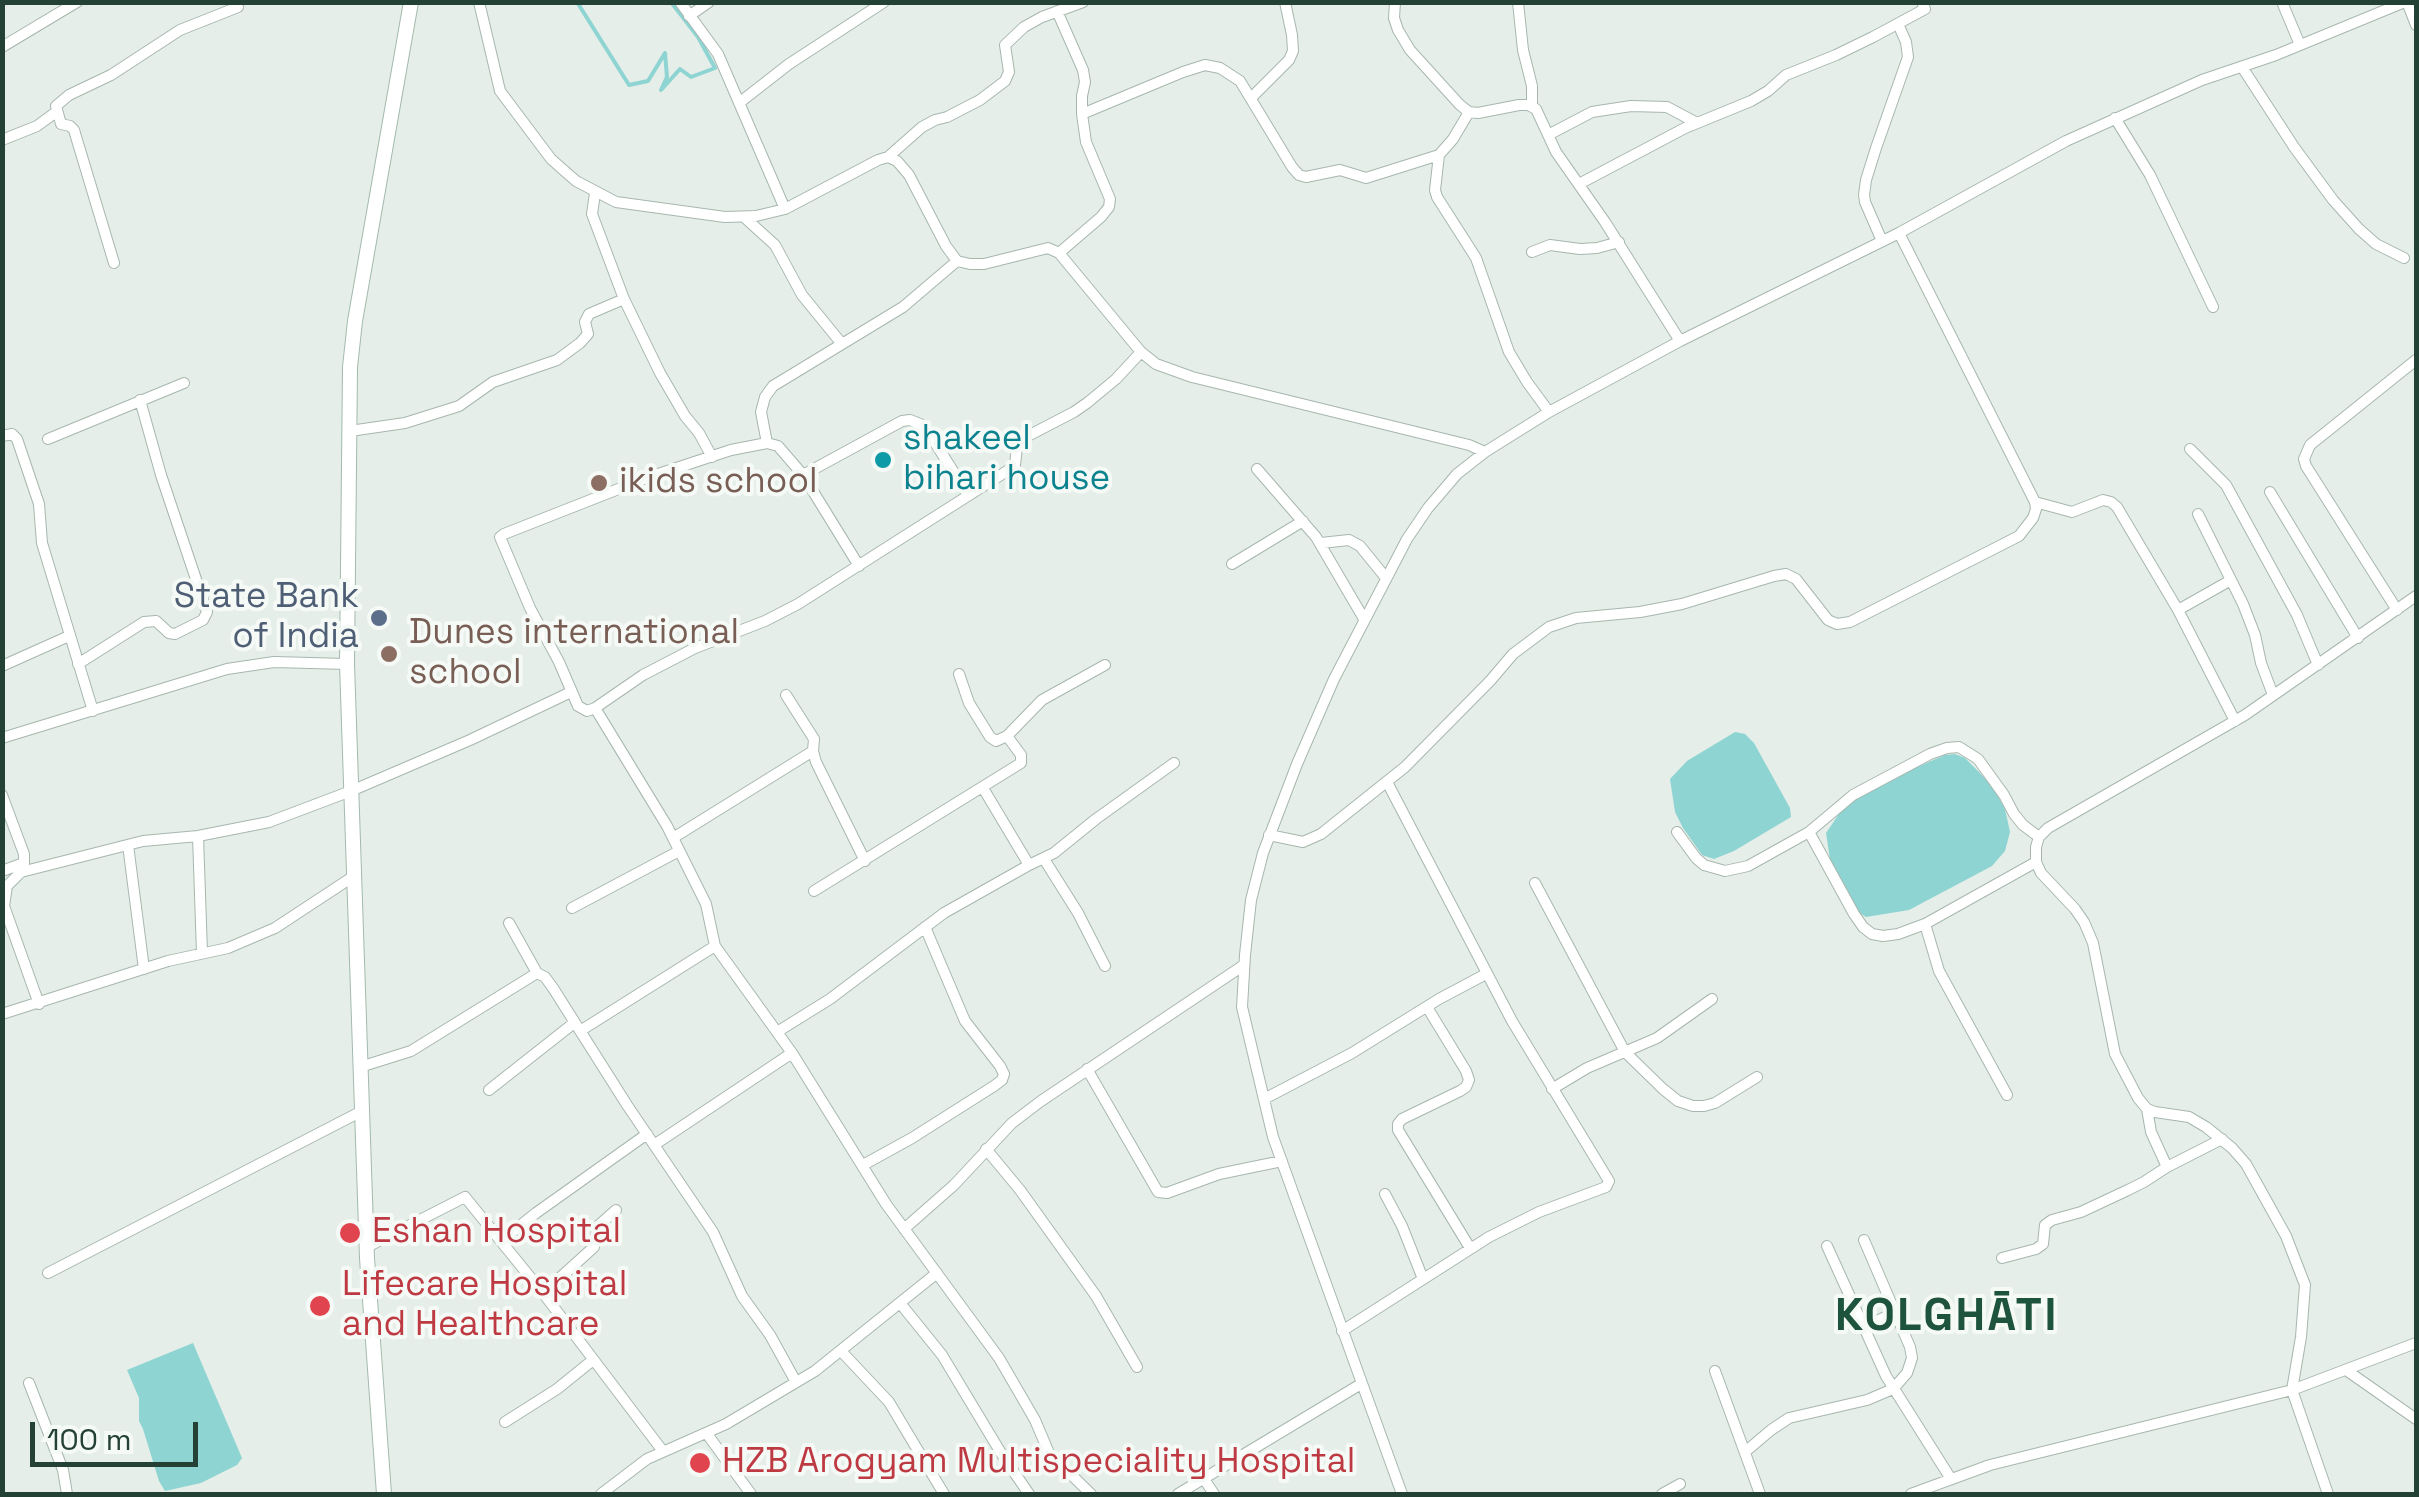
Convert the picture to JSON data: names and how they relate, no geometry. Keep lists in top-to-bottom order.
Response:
{
  "districts": ["KOLGHĀTI"],
  "places": [
    "shakeel bihari house",
    "ikids school",
    "State Bank of India",
    "Dunes international school",
    "Eshan Hospital",
    "Lifecare Hospital and Healthcare",
    "HZB Arogyam Multispeciality Hospital"
  ],
  "scale_bar": "100 m"
}
